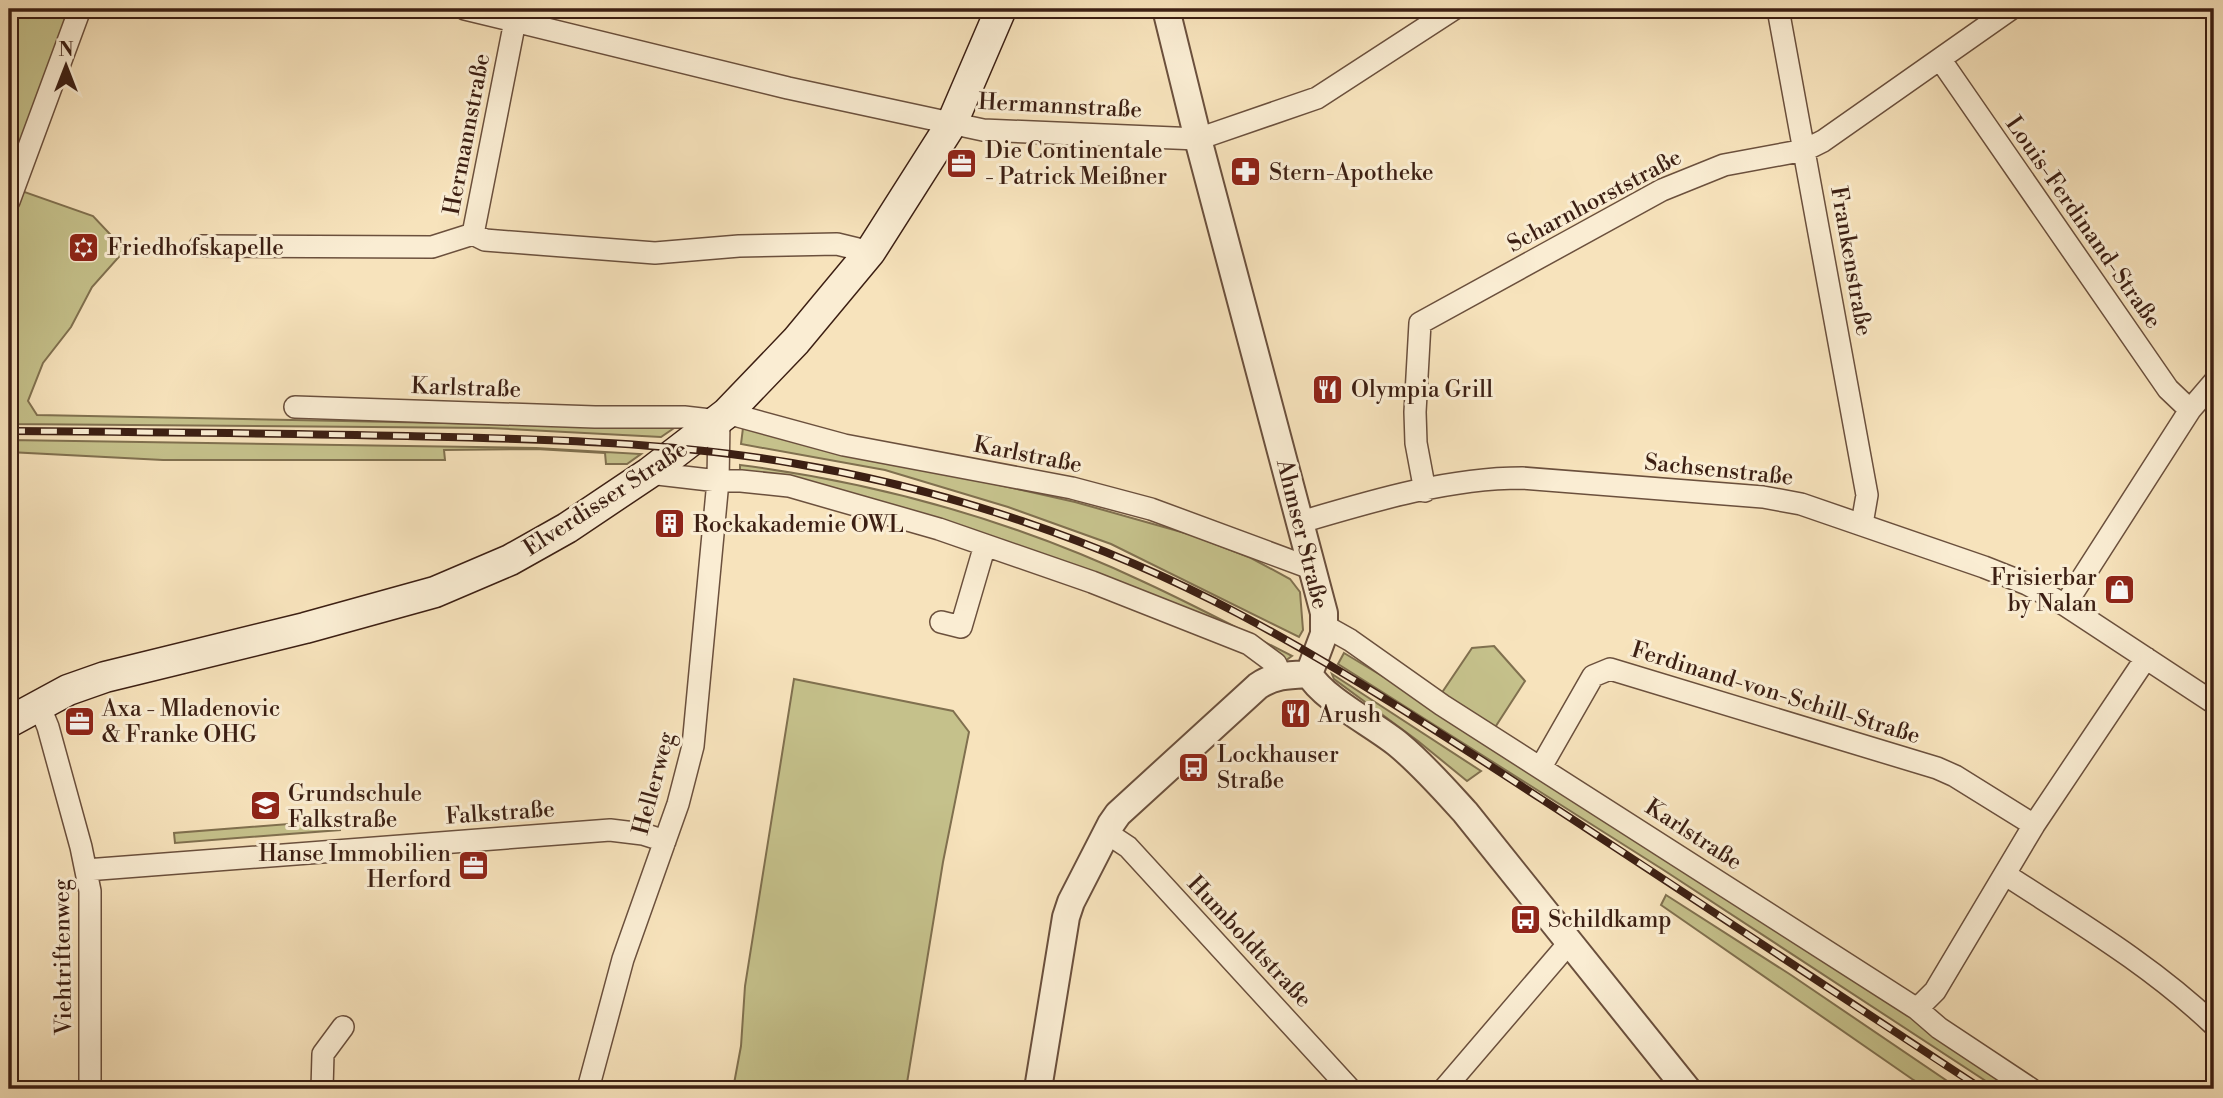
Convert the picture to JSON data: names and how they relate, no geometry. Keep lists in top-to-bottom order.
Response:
{
  "streets": {
    "main road": ["Elverdisser Straße"],
    "street": [
      "Hermannstraße",
      "Scharnhorststraße",
      "Louis-Ferdinand-Straße",
      "Frankenstraße",
      "Karlstraße",
      "Sachsenstraße",
      "Ahmser Straße",
      "Ferdinand-von-Schill-Straße",
      "Hellerweg",
      "Falkstraße",
      "Humboldtstraße",
      "Viehtriftenweg"
    ]
  },
  "crossings": [
    ["Hermannstraße", "Elverdisser Straße"],
    ["Hermannstraße", "Ahmser Straße"],
    ["Scharnhorststraße", "Louis-Ferdinand-Straße"],
    ["Scharnhorststraße", "Frankenstraße"],
    ["Scharnhorststraße", "Sachsenstraße"],
    ["Frankenstraße", "Sachsenstraße"],
    ["Karlstraße", "Elverdisser Straße"],
    ["Karlstraße", "Ahmser Straße"],
    ["Karlstraße", "Ferdinand-von-Schill-Straße"],
    ["Karlstraße", "Hellerweg"],
    ["Sachsenstraße", "Ahmser Straße"],
    ["Elverdisser Straße", "Hellerweg"],
    ["Elverdisser Straße", "Viehtriftenweg"],
    ["Hellerweg", "Falkstraße"],
    ["Falkstraße", "Viehtriftenweg"]
  ],
  "places": {
    "office": ["Die Continentale - Patrick Meißner", "Axa - Mladenovic & Franke OHG", "Hanse Immobilien Herford"],
    "pharmacy": ["Stern-Apotheke"],
    "synagogue": ["Friedhofskapelle"],
    "restaurant": ["Olympia Grill", "Arush"],
    "building": ["Rockakademie OWL"],
    "shop": ["Frisierbar by Nalan"],
    "bus stop": ["Lockhauser Straße", "Schildkamp"],
    "school or university": ["Grundschule Falkstraße"]
  },
  "north": "top"
}
